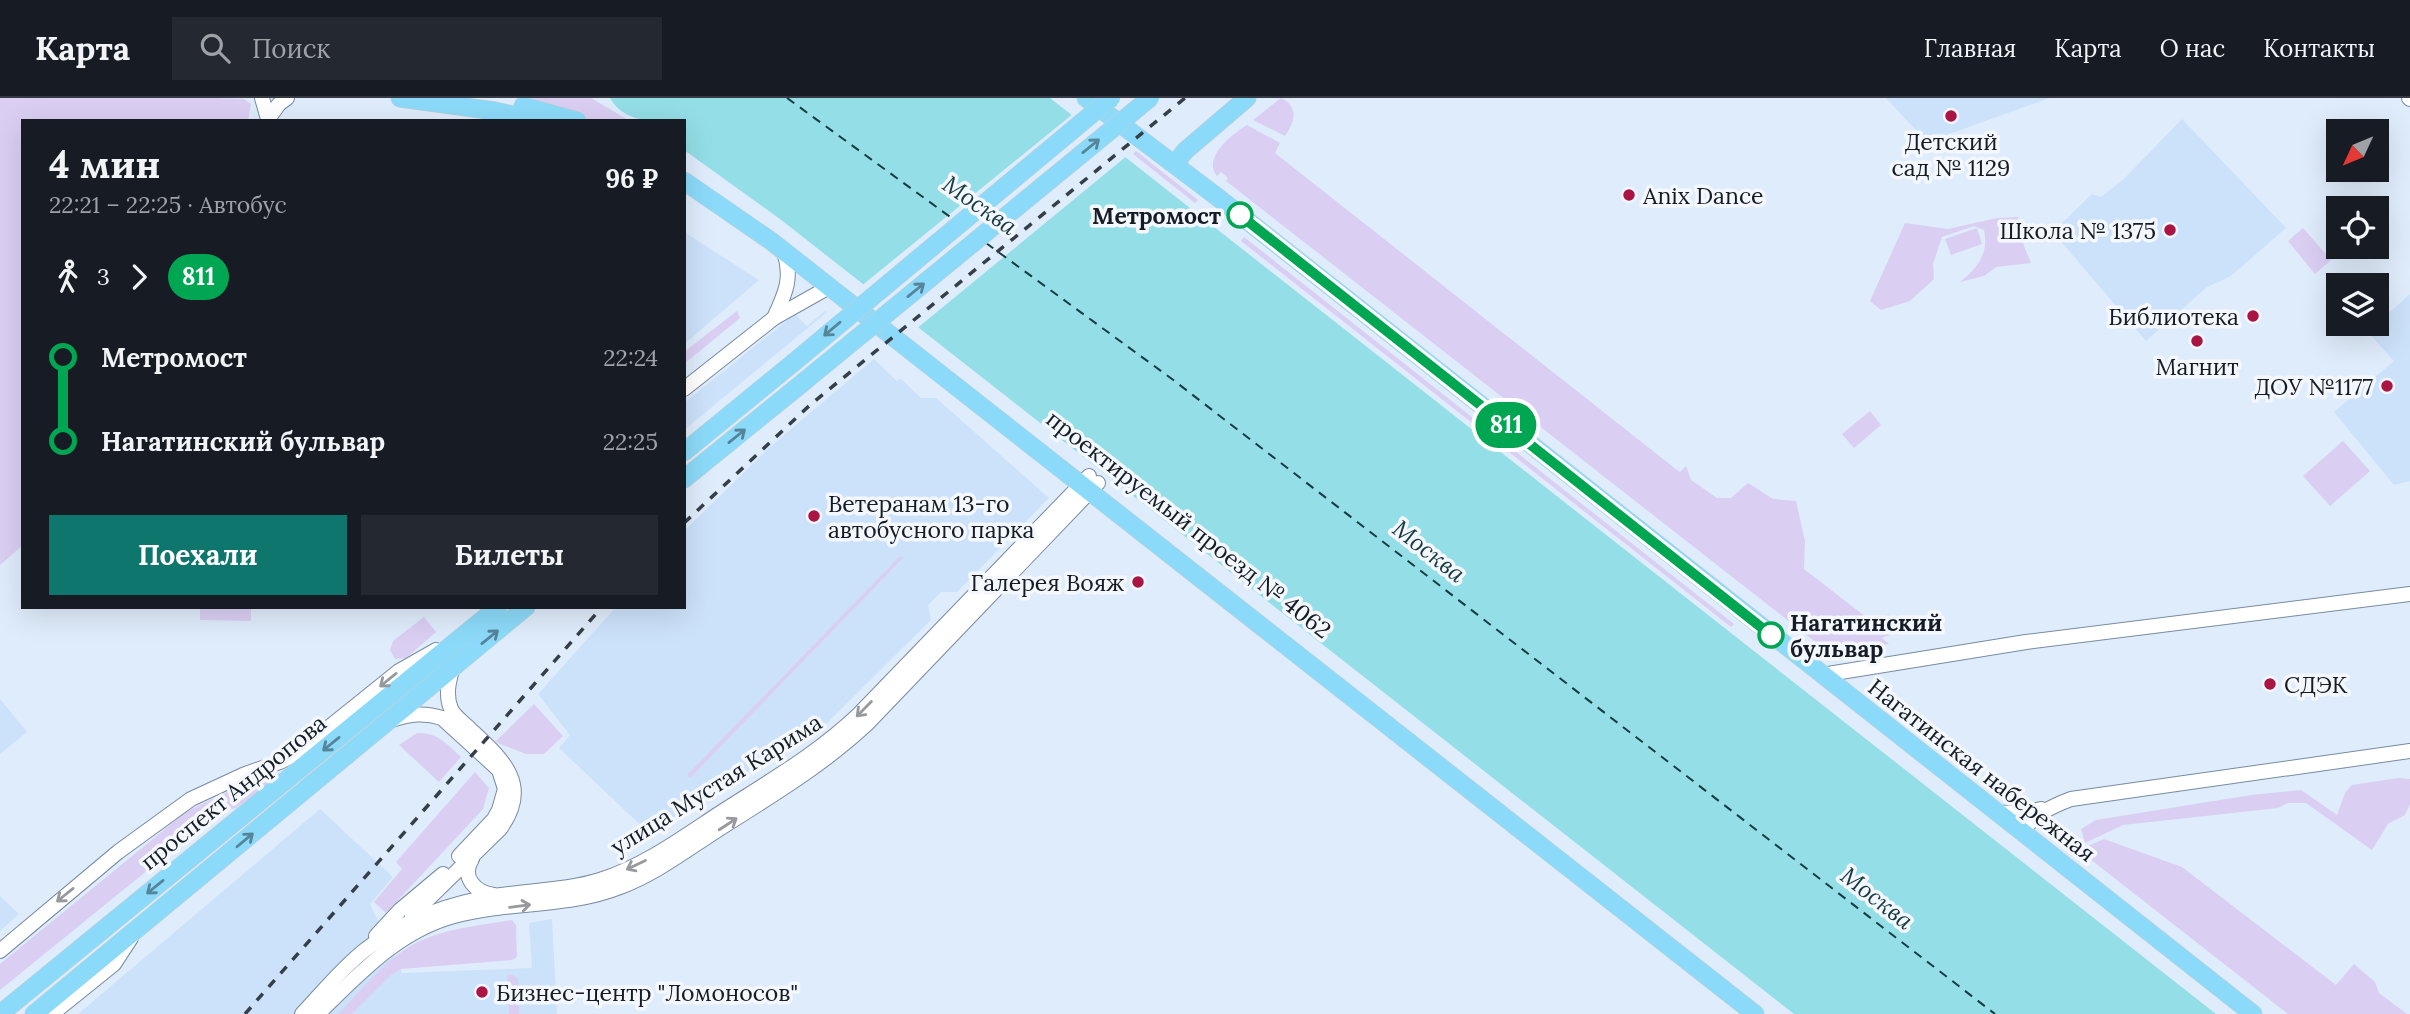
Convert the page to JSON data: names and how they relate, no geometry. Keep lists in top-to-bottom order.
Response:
{
  "streets": {
    "main road": ["проектируемый проезд № 4062", "Нагатинская набережная", "проспект Андропова"],
    "street": ["улица Мустая Карима"]
  },
  "crossings": [
    ["проектируемый проезд № 4062", "улица Мустая Карима"]
  ],
  "water": ["Москва"],
  "places": [
    "Детский сад № 1129",
    "Anix Dance",
    "Метромост",
    "Школа № 1375",
    "Библиотека",
    "Магнит",
    "ДОУ №1177",
    "Ветеранам 13-го автобусного парка",
    "Галерея Вояж",
    "Нагатинский бульвар",
    "СДЭК",
    "Бизнес-центр \"Ломоносов\""
  ],
  "lines": ["bus line 811"],
  "north": "bottom left",
  "page": {
    "header": "Карта",
    "search": "Поиск",
    "nav": [
      "Главная",
      "Карта",
      "О нас",
      "Контакты"
    ],
    "on_map": "811",
    "heading": ["4 мин", "22:21 – 22:25 · Автобус", "96 ₽"],
    "legs": ["3", "811"],
    "list": [
      {
        "name": "Метромост",
        "value": "22:24"
      },
      {
        "name": "Нагатинский бульвар",
        "value": "22:25"
      }
    ],
    "buttons": ["Поехали", "Билеты"]
  }
}
